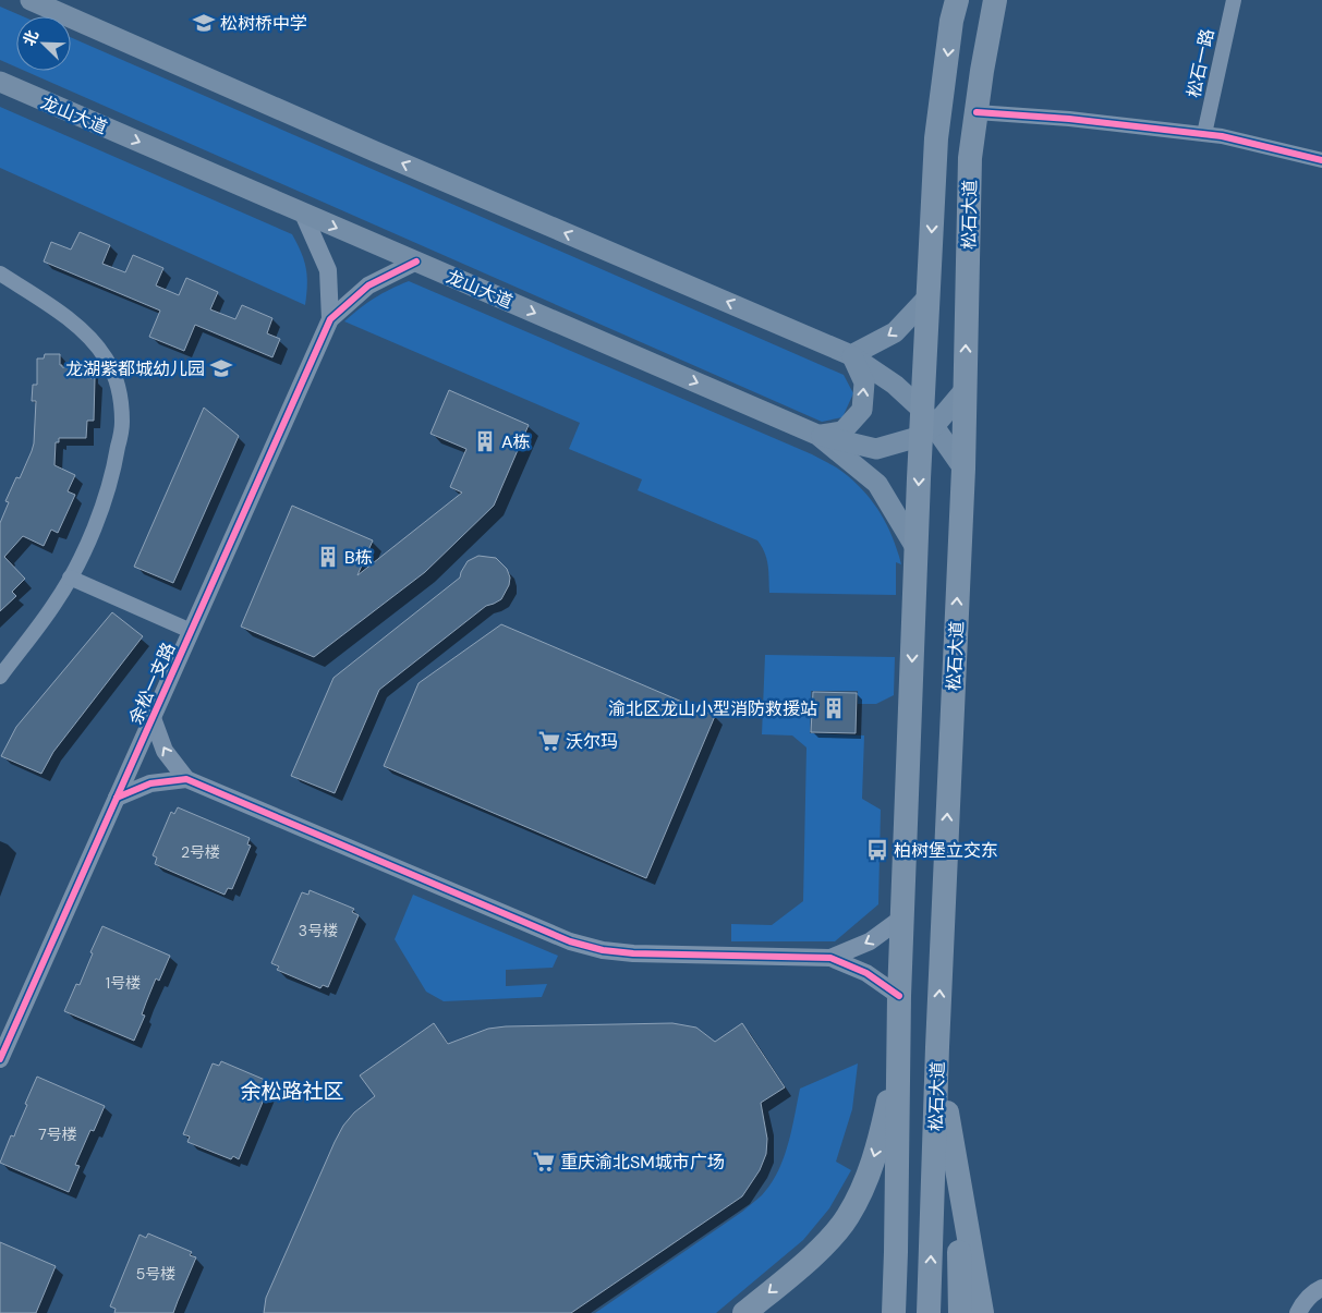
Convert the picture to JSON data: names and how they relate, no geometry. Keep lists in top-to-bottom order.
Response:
{
  "streets": {
    "highway": ["松石大道"],
    "main road": ["龙山大道"],
    "street": ["松石一路", "余松一支路"]
  },
  "crossings": [
    ["龙山大道", "松石大道"]
  ],
  "districts": ["余松路社区"],
  "places": {
    "school or university": ["松树桥中学", "龙湖紫都城幼儿园"],
    "building": ["A栋", "B栋", "渝北区龙山小型消防救援站"],
    "supermarket": ["沃尔玛", "重庆渝北SM城市广场"],
    "bus stop": ["柏树堡立交东"]
  },
  "house_numbers": [
    "2号楼",
    "3号楼",
    "1号楼",
    "7号楼",
    "5号楼"
  ],
  "north": "top left"
}
